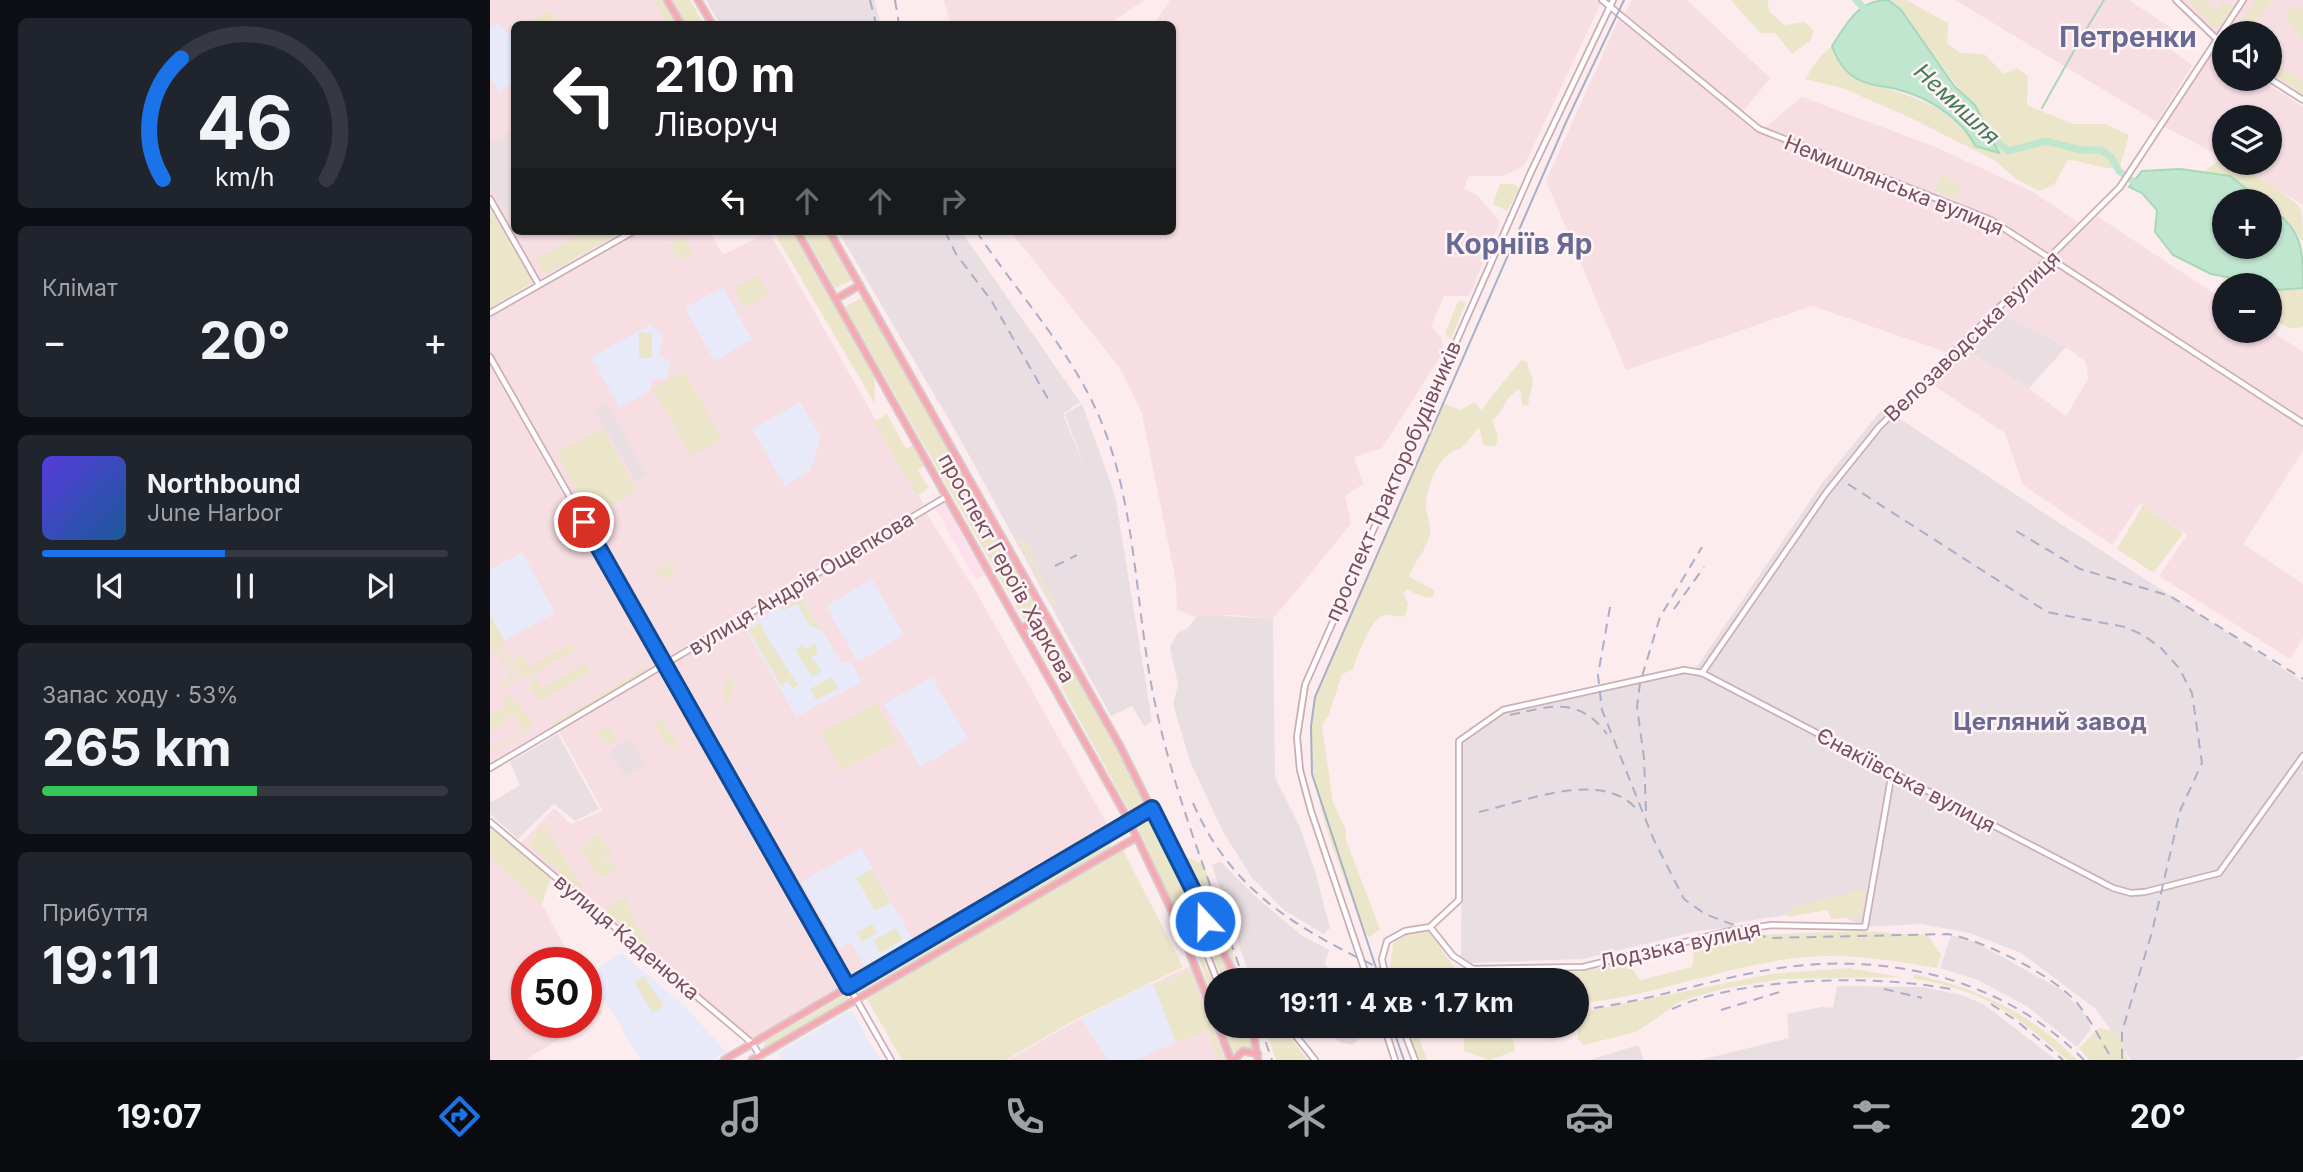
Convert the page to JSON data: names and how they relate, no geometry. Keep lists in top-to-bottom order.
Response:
{
  "streets": {
    "main road": ["проспект Героїв Харкова"],
    "street": [
      "Немишлянська вулиця",
      "Велозаводська вулиця",
      "проспект Тракторобудівників",
      "вулиця Андрія Ощепкова",
      "Єнакіївська вулиця",
      "вулиця Каденюка",
      "Лодзька вулиця"
    ]
  },
  "crossings": [
    ["Немишлянська вулиця", "Велозаводська вулиця"],
    ["Немишлянська вулиця", "проспект Тракторобудівників"],
    ["Велозаводська вулиця", "Єнакіївська вулиця"],
    ["проспект Героїв Харкова", "вулиця Андрія Ощепкова"],
    ["Єнакіївська вулиця", "Лодзька вулиця"]
  ],
  "districts": ["Петренки", "Корніїв Яр", "Цегляний завод"],
  "water": ["Немишля"],
  "page": {
    "map_buttons": ["+", "−"],
    "turn": ["210 m", "Ліворуч"],
    "tile": [
      "Клімат",
      ["Запас ходу · 53%", "265 km"],
      ["Прибуття", "19:11"]
    ],
    "heat": ["−", "20°", "+"],
    "song": ["Northbound", "June Harbor"],
    "limit": "50",
    "trip": "19:11 · 4 хв · 1.7 km",
    "tabs": ["19:07", "20°"],
    "gauge": ["46", "km/h"]
  }
}
